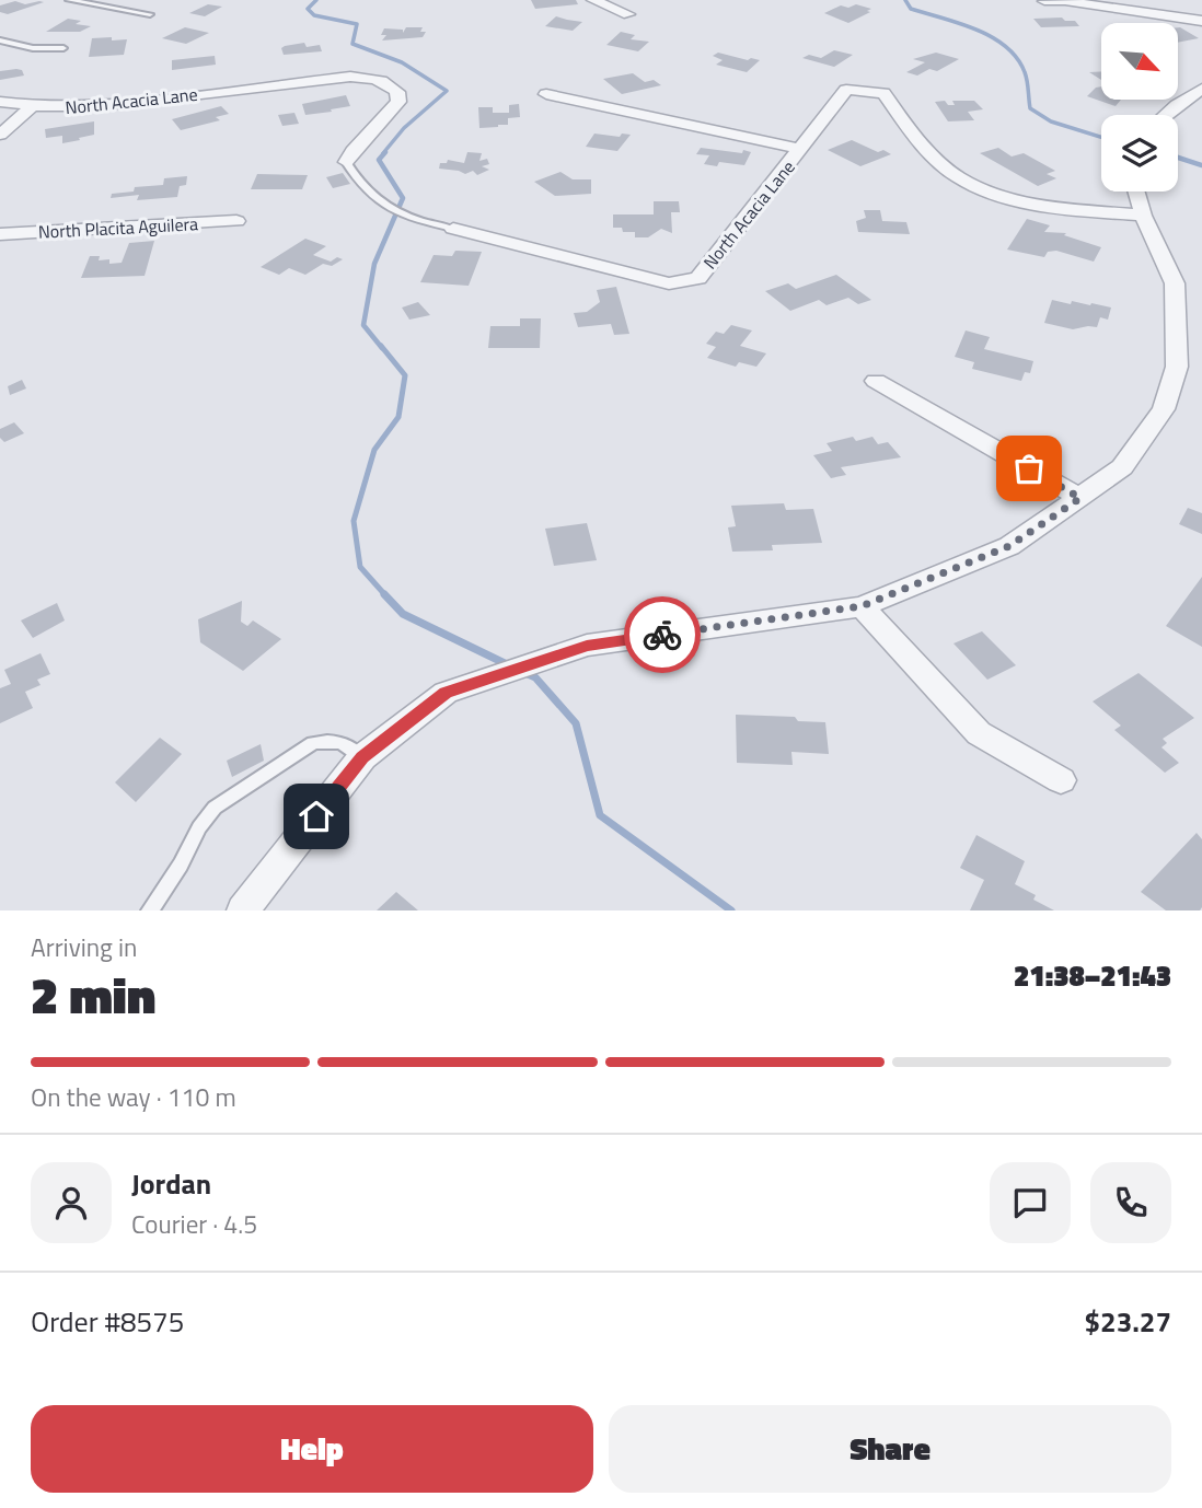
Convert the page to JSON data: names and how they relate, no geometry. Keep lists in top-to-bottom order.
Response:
{
  "streets": {
    "street": ["North Acacia Lane", "North Placita Aguilera"]
  },
  "north": "bottom right",
  "page": {
    "heading": ["2 min", "Arriving in", "21:38–21:43"],
    "panel": [
      "Jordan",
      "Courier · 4.5",
      "Order #8575",
      "$23.27"
    ],
    "bar": "On the way · 110 m",
    "buttons": ["Help", "Share"]
  }
}
